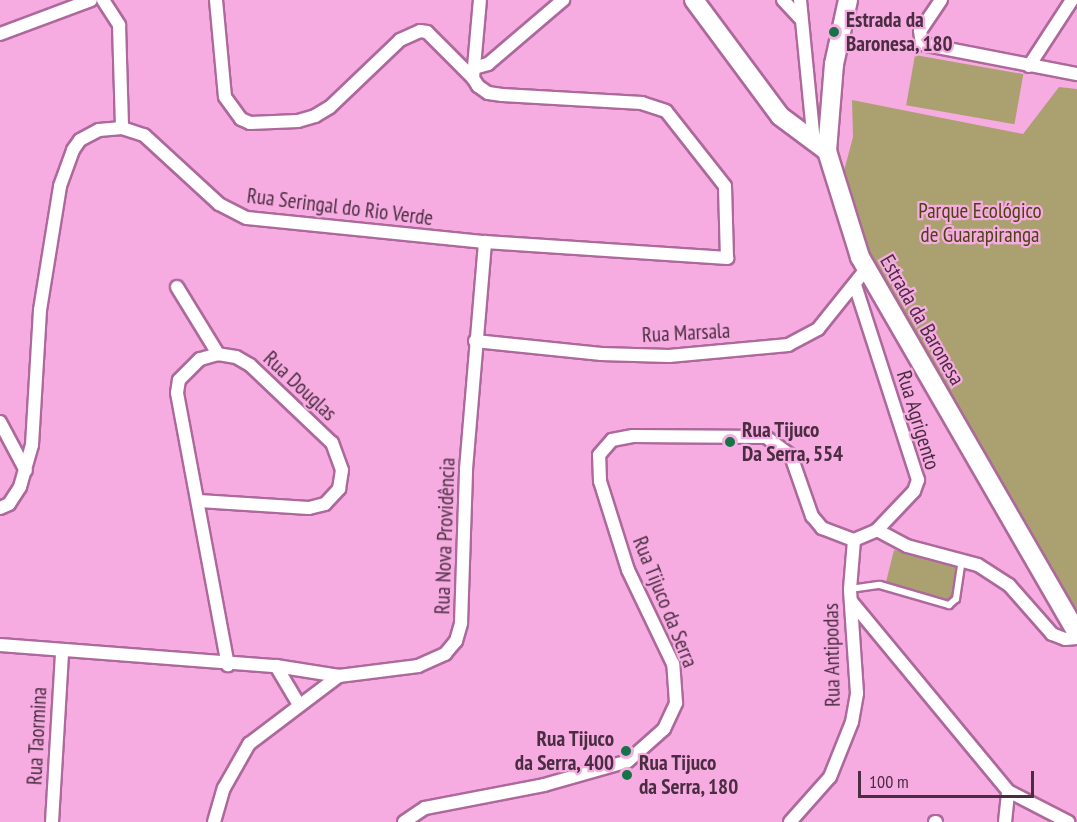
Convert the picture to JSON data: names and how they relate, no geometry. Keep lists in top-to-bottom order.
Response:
{
  "streets": {
    "main road": ["Estrada da Baronesa"],
    "street": [
      "Rua Seringal do Rio Verde",
      "Rua Marsala",
      "Rua Douglas",
      "Rua Agrigento",
      "Rua Nova Providência",
      "Rua Tijuco da Serra",
      "Rua Antipodas",
      "Rua Taormina"
    ]
  },
  "crossings": [
    ["Rua Seringal do Rio Verde", "Rua Nova Providência"],
    ["Estrada da Baronesa", "Rua Marsala"],
    ["Rua Marsala", "Rua Agrigento"],
    ["Rua Marsala", "Rua Nova Providência"],
    ["Rua Agrigento", "Rua Tijuco da Serra"],
    ["Rua Agrigento", "Rua Antipodas"],
    ["Rua Nova Providência", "Rua Taormina"],
    ["Rua Tijuco da Serra", "Rua Antipodas"]
  ],
  "parks": ["Parque Ecológico de Guarapiranga"],
  "places": [
    "Estrada da Baronesa, 180",
    "Rua Tijuco Da Serra, 554",
    "Rua Tijuco da Serra, 400",
    "Rua Tijuco da Serra, 180"
  ],
  "scale_bar": "100 m"
}
